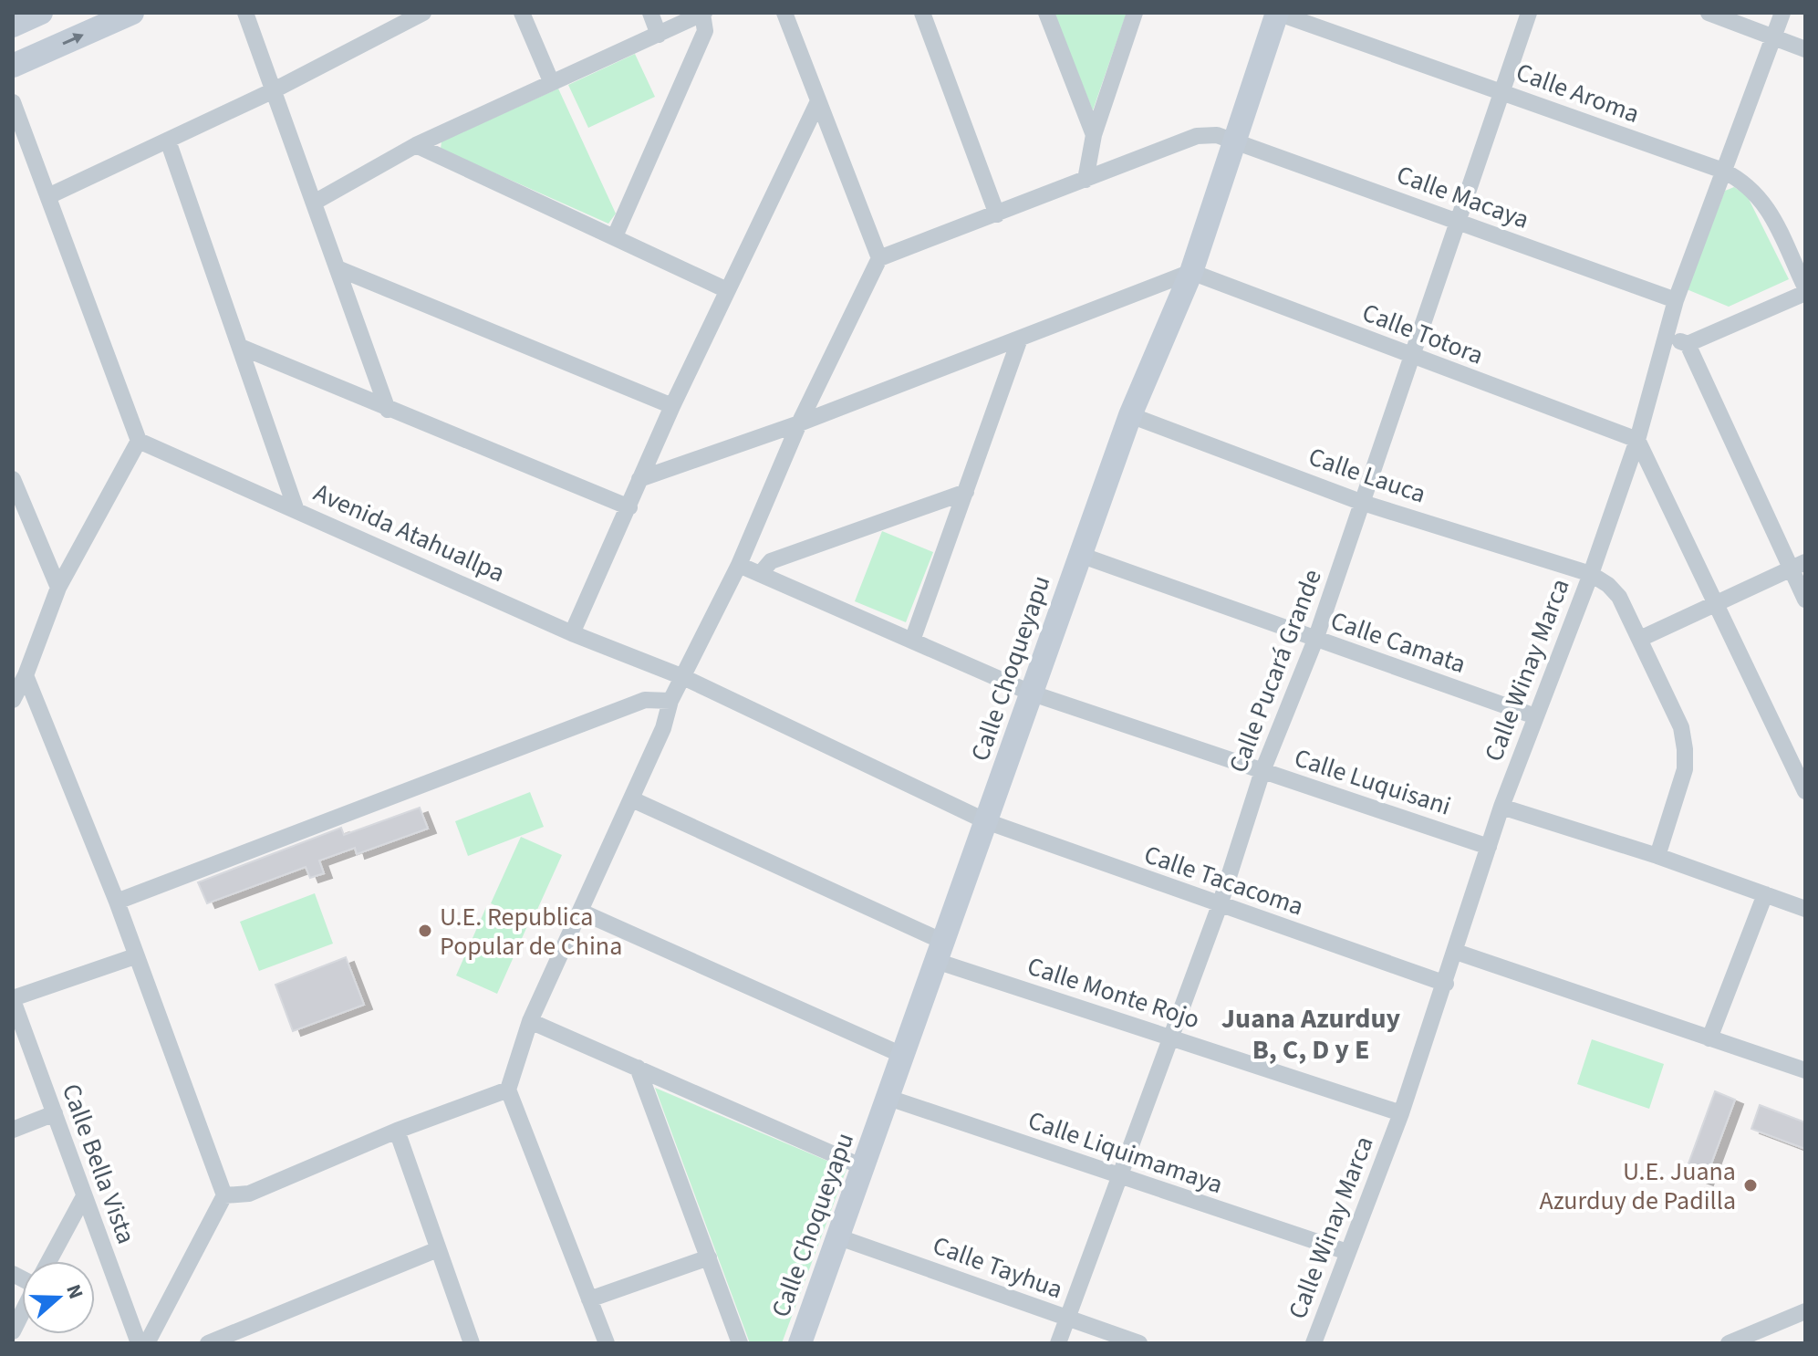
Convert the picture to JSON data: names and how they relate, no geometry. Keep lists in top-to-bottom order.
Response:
{
  "streets": {
    "street": [
      "Calle Aroma",
      "Calle Macaya",
      "Calle Totora",
      "Calle Lauca",
      "Avenida Atahuallpa",
      "Calle Camata",
      "Calle Choqueyapu",
      "Calle Winay Marca",
      "Calle Pucará Grande",
      "Calle Luquisani",
      "Calle Tacacoma",
      "Calle Monte Rojo",
      "Calle Liquimamaya",
      "Calle Bella Vista",
      "Calle Tayhua"
    ]
  },
  "crossings": [
    ["Calle Aroma", "Calle Choqueyapu"],
    ["Calle Aroma", "Calle Winay Marca"],
    ["Calle Aroma", "Calle Pucará Grande"],
    ["Calle Macaya", "Calle Choqueyapu"],
    ["Calle Macaya", "Calle Winay Marca"],
    ["Calle Macaya", "Calle Pucará Grande"],
    ["Calle Totora", "Calle Choqueyapu"],
    ["Calle Totora", "Calle Winay Marca"],
    ["Calle Totora", "Calle Pucará Grande"],
    ["Calle Lauca", "Calle Choqueyapu"],
    ["Calle Lauca", "Calle Winay Marca"],
    ["Calle Lauca", "Calle Pucará Grande"],
    ["Avenida Atahuallpa", "Calle Choqueyapu"],
    ["Avenida Atahuallpa", "Calle Tacacoma"],
    ["Calle Camata", "Calle Choqueyapu"],
    ["Calle Camata", "Calle Winay Marca"],
    ["Calle Camata", "Calle Pucará Grande"],
    ["Calle Choqueyapu", "Calle Luquisani"],
    ["Calle Choqueyapu", "Calle Tacacoma"],
    ["Calle Choqueyapu", "Calle Monte Rojo"],
    ["Calle Choqueyapu", "Calle Liquimamaya"],
    ["Calle Choqueyapu", "Calle Tayhua"],
    ["Calle Winay Marca", "Calle Luquisani"],
    ["Calle Winay Marca", "Calle Tacacoma"],
    ["Calle Winay Marca", "Calle Monte Rojo"],
    ["Calle Winay Marca", "Calle Liquimamaya"],
    ["Calle Pucará Grande", "Calle Luquisani"],
    ["Calle Pucará Grande", "Calle Tacacoma"],
    ["Calle Pucará Grande", "Calle Monte Rojo"],
    ["Calle Pucará Grande", "Calle Liquimamaya"],
    ["Calle Pucará Grande", "Calle Tayhua"]
  ],
  "districts": ["Juana Azurduy B, C, D y E"],
  "places": ["U.E. Republica Popular de China", "U.E. Juana Azurduy de Padilla"],
  "north": "right"
}
